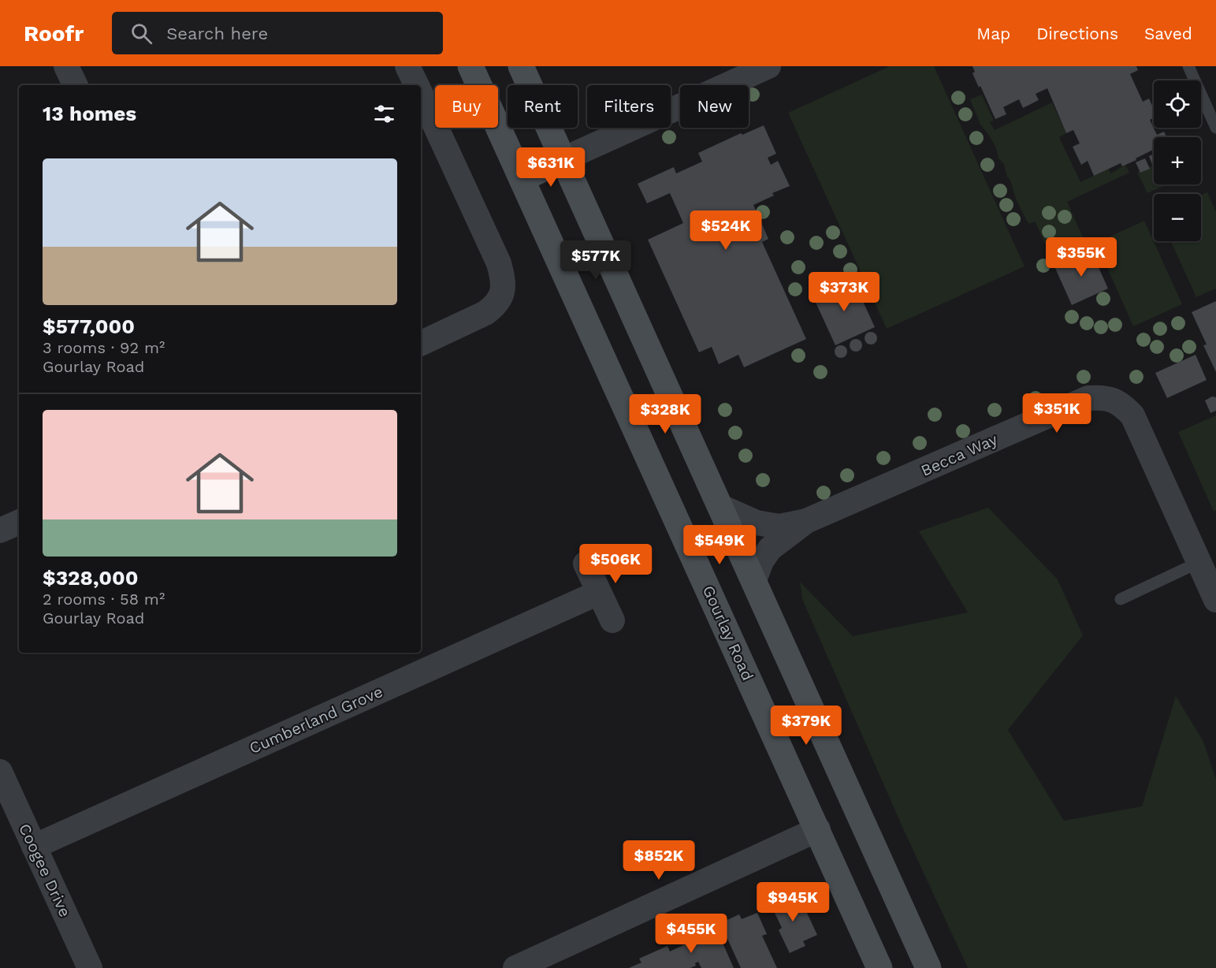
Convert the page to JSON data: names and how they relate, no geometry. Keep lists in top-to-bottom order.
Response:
{
  "streets": {
    "main road": ["Gourlay Road"],
    "street": ["Becca Way", "Cumberland Grove", "Coogee Drive"]
  },
  "crossings": [
    ["Cumberland Grove", "Coogee Drive"]
  ],
  "page": {
    "header": "Roofr",
    "search": "Search here",
    "nav": ["Map", "Directions", "Saved"],
    "map_buttons": ["+", "−"],
    "chip": [
      "Buy",
      "Rent",
      "Filters",
      "New"
    ],
    "heading": "13 homes",
    "list": [
      {
        "name": "$577,000",
        "note": "3 rooms · 92 m² · Gourlay Road"
      },
      {
        "name": "$328,000",
        "note": "2 rooms · 58 m² · Gourlay Road"
      }
    ],
    "price": [
      "$631K",
      "$524K",
      "$355K",
      "$577K",
      "$373K",
      "$351K",
      "$328K",
      "$549K",
      "$506K",
      "$379K",
      "$852K",
      "$945K",
      "$455K"
    ]
  }
}
